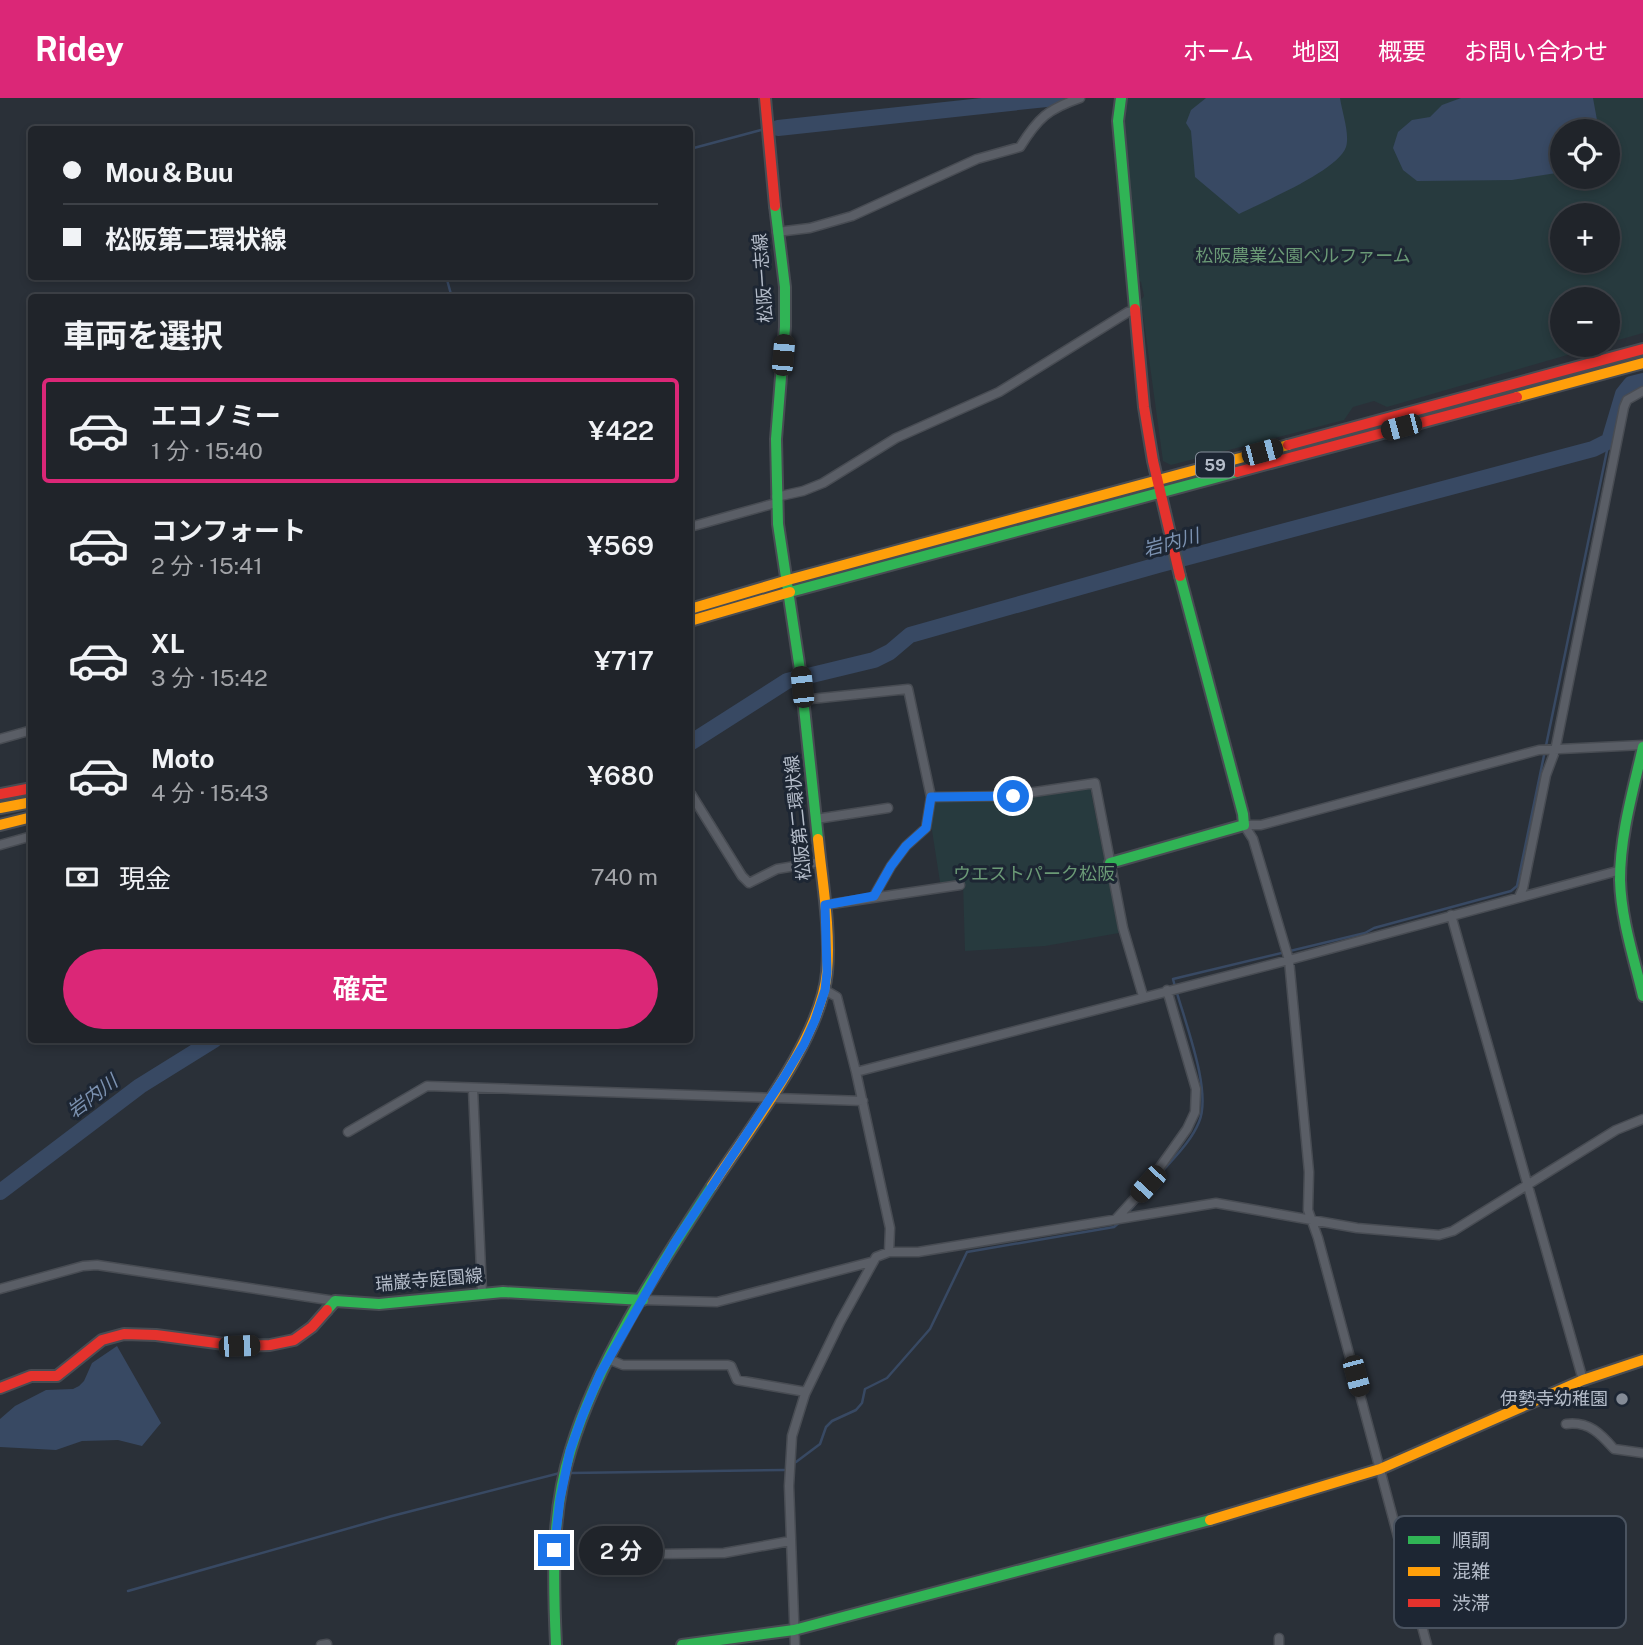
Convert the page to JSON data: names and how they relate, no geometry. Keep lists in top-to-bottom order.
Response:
{
  "streets": {
    "main road": [
      "松阪一志線",
      "59",
      "松阪第二環状線",
      "瑞巌寺庭園線"
    ]
  },
  "crossings": [
    ["松阪一志線", "59"],
    ["松阪一志線", "松阪第二環状線"],
    ["59", "松阪第二環状線"],
    ["松阪第二環状線", "瑞巌寺庭園線"]
  ],
  "water": ["岩内川"],
  "parks": ["松阪農業公園ベルファーム", "ウエストパーク松阪"],
  "places": ["伊勢寺幼稚園"],
  "legend": ["順調", "混雑", "渋滞"],
  "page": {
    "header": "Ridey",
    "nav": [
      "ホーム",
      "地図",
      "概要",
      "お問い合わせ"
    ],
    "map_buttons": ["+", "−"],
    "banner": ["Mou＆Buu", "松阪第二環状線"],
    "heading": "車両を選択",
    "list": [
      {
        "name": "エコノミー",
        "note": "1 分 · 15:40",
        "value": "¥422"
      },
      {
        "name": "コンフォート",
        "note": "2 分 · 15:41",
        "value": "¥569"
      },
      {
        "name": "XL",
        "note": "3 分 · 15:42",
        "value": "¥717"
      },
      {
        "name": "Moto",
        "note": "4 分 · 15:43",
        "value": "¥680"
      }
    ],
    "pay": ["現金", "740 m"],
    "buttons": "確定",
    "bubble": "2 分"
  }
}
